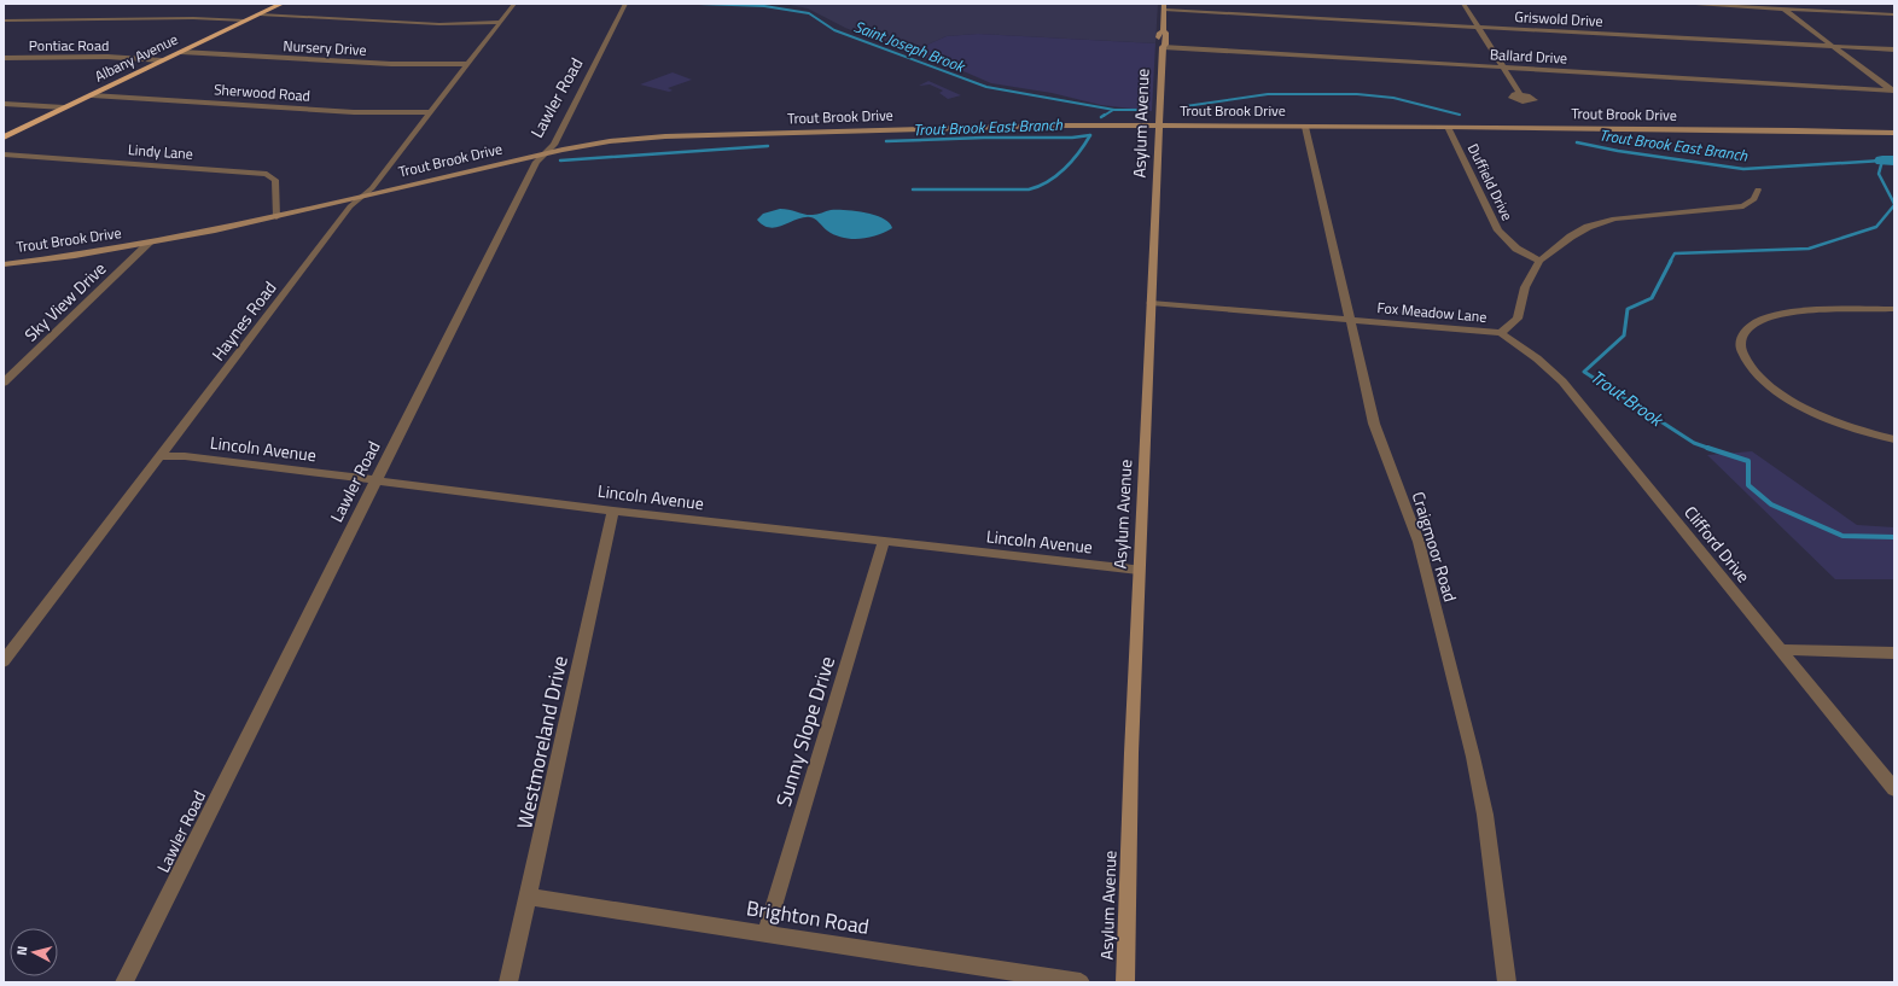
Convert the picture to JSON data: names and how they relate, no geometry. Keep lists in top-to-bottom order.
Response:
{
  "streets": {
    "highway": ["Albany Avenue"],
    "main road": ["Trout Brook Drive", "Asylum Avenue"],
    "street": [
      "Griswold Drive",
      "Pontiac Road",
      "Nursery Drive",
      "Ballard Drive",
      "Sherwood Road",
      "Lawler Road",
      "Lindy Lane",
      "Duffield Drive",
      "Sky View Drive",
      "Fox Meadow Lane",
      "Haynes Road",
      "Lincoln Avenue",
      "Clifford Drive",
      "Craigmoor Road",
      "Sunny Slope Drive",
      "Westmoreland Drive",
      "Brighton Road"
    ]
  },
  "crossings": [
    ["Griswold Drive", "Asylum Avenue"],
    ["Pontiac Road", "Albany Avenue"],
    ["Nursery Drive", "Albany Avenue"],
    ["Nursery Drive", "Haynes Road"],
    ["Ballard Drive", "Asylum Avenue"],
    ["Albany Avenue", "Sherwood Road"],
    ["Sherwood Road", "Haynes Road"],
    ["Lawler Road", "Trout Brook Drive"],
    ["Lawler Road", "Lincoln Avenue"],
    ["Trout Brook Drive", "Asylum Avenue"],
    ["Trout Brook Drive", "Lindy Lane"],
    ["Trout Brook Drive", "Duffield Drive"],
    ["Trout Brook Drive", "Sky View Drive"],
    ["Trout Brook Drive", "Haynes Road"],
    ["Trout Brook Drive", "Craigmoor Road"],
    ["Asylum Avenue", "Fox Meadow Lane"],
    ["Asylum Avenue", "Lincoln Avenue"],
    ["Duffield Drive", "Fox Meadow Lane"],
    ["Fox Meadow Lane", "Clifford Drive"],
    ["Fox Meadow Lane", "Craigmoor Road"],
    ["Haynes Road", "Lincoln Avenue"],
    ["Lincoln Avenue", "Sunny Slope Drive"],
    ["Lincoln Avenue", "Westmoreland Drive"],
    ["Sunny Slope Drive", "Brighton Road"],
    ["Westmoreland Drive", "Brighton Road"]
  ],
  "water": ["Saint Joseph Brook", "Trout Brook East Branch", "Trout Brook"],
  "north": "left"
}
